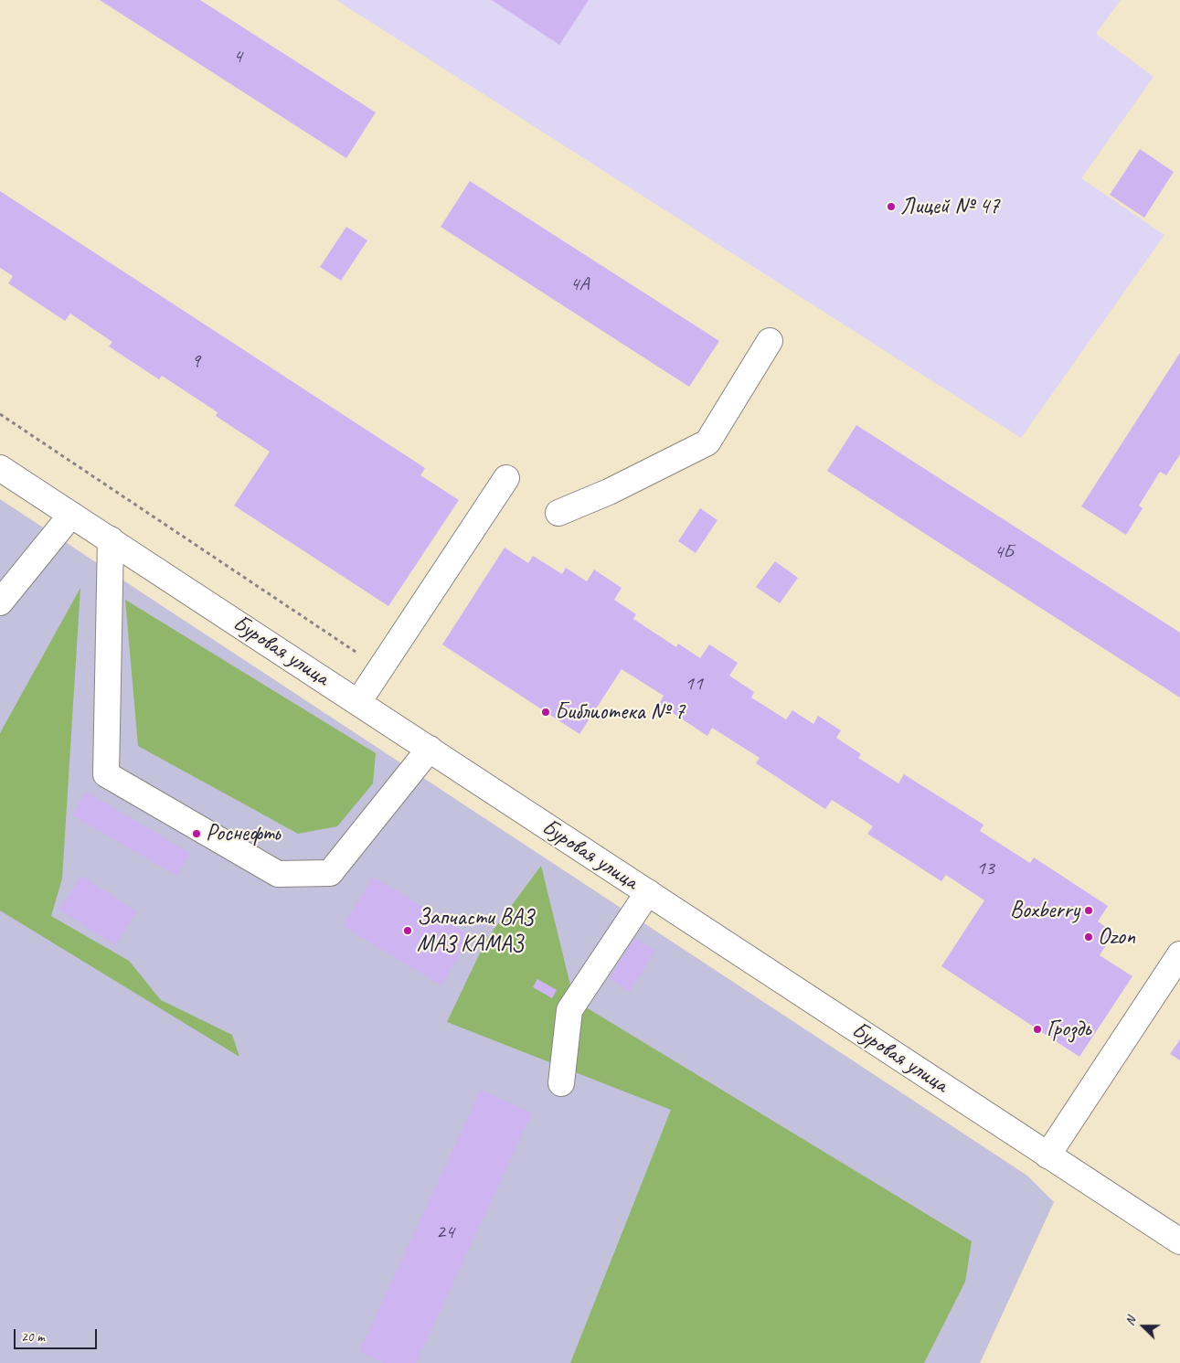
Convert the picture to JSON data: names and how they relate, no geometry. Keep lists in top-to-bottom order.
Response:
{
  "streets": {
    "main road": ["Буровая улица"]
  },
  "places": [
    "Лицей № 47",
    "Библиотека № 7",
    "Роснефть",
    "Boxberry",
    "Запчасти ВАЗ МАЗ КАМАЗ",
    "Ozon",
    "Гроздь"
  ],
  "house_numbers": [
    "4",
    "4А",
    "9",
    "4Б",
    "11",
    "13",
    "24"
  ],
  "scale_bar": "20 m",
  "north": "left"
}
